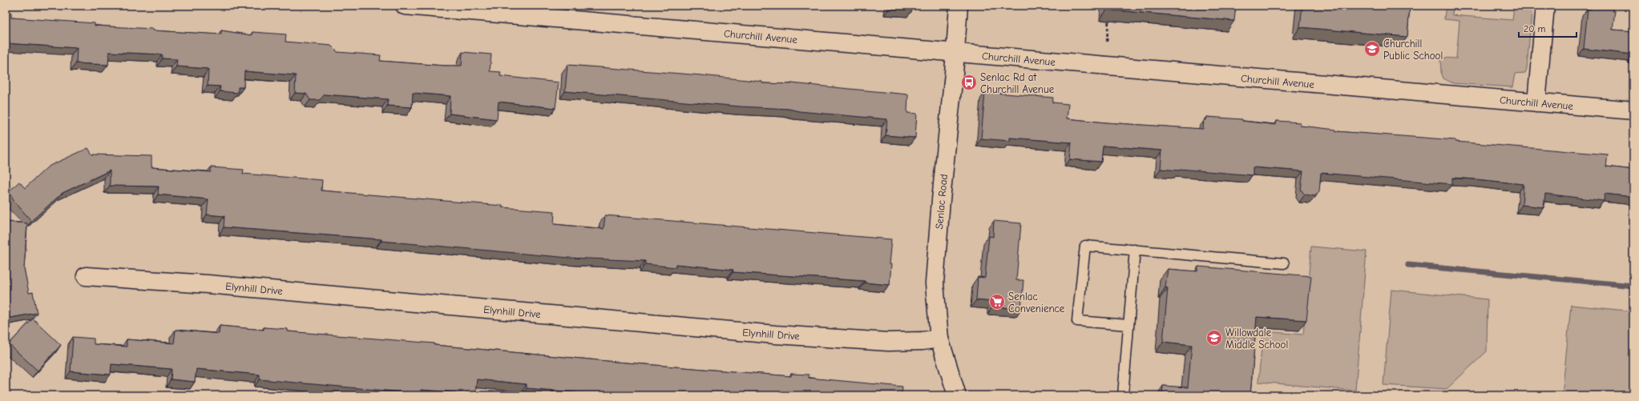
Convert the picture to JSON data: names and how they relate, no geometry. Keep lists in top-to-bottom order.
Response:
{
  "streets": {
    "street": ["Churchill Avenue", "Senlac Road", "Elynhill Drive"]
  },
  "crossings": [
    ["Churchill Avenue", "Senlac Road"],
    ["Senlac Road", "Elynhill Drive"]
  ],
  "places": {
    "school or university": ["Churchill Public School", "Willowdale Middle School"],
    "bus stop": ["Senlac Rd at Churchill Avenue"],
    "supermarket": ["Senlac Convenience"]
  },
  "scale_bar": "20 m"
}
